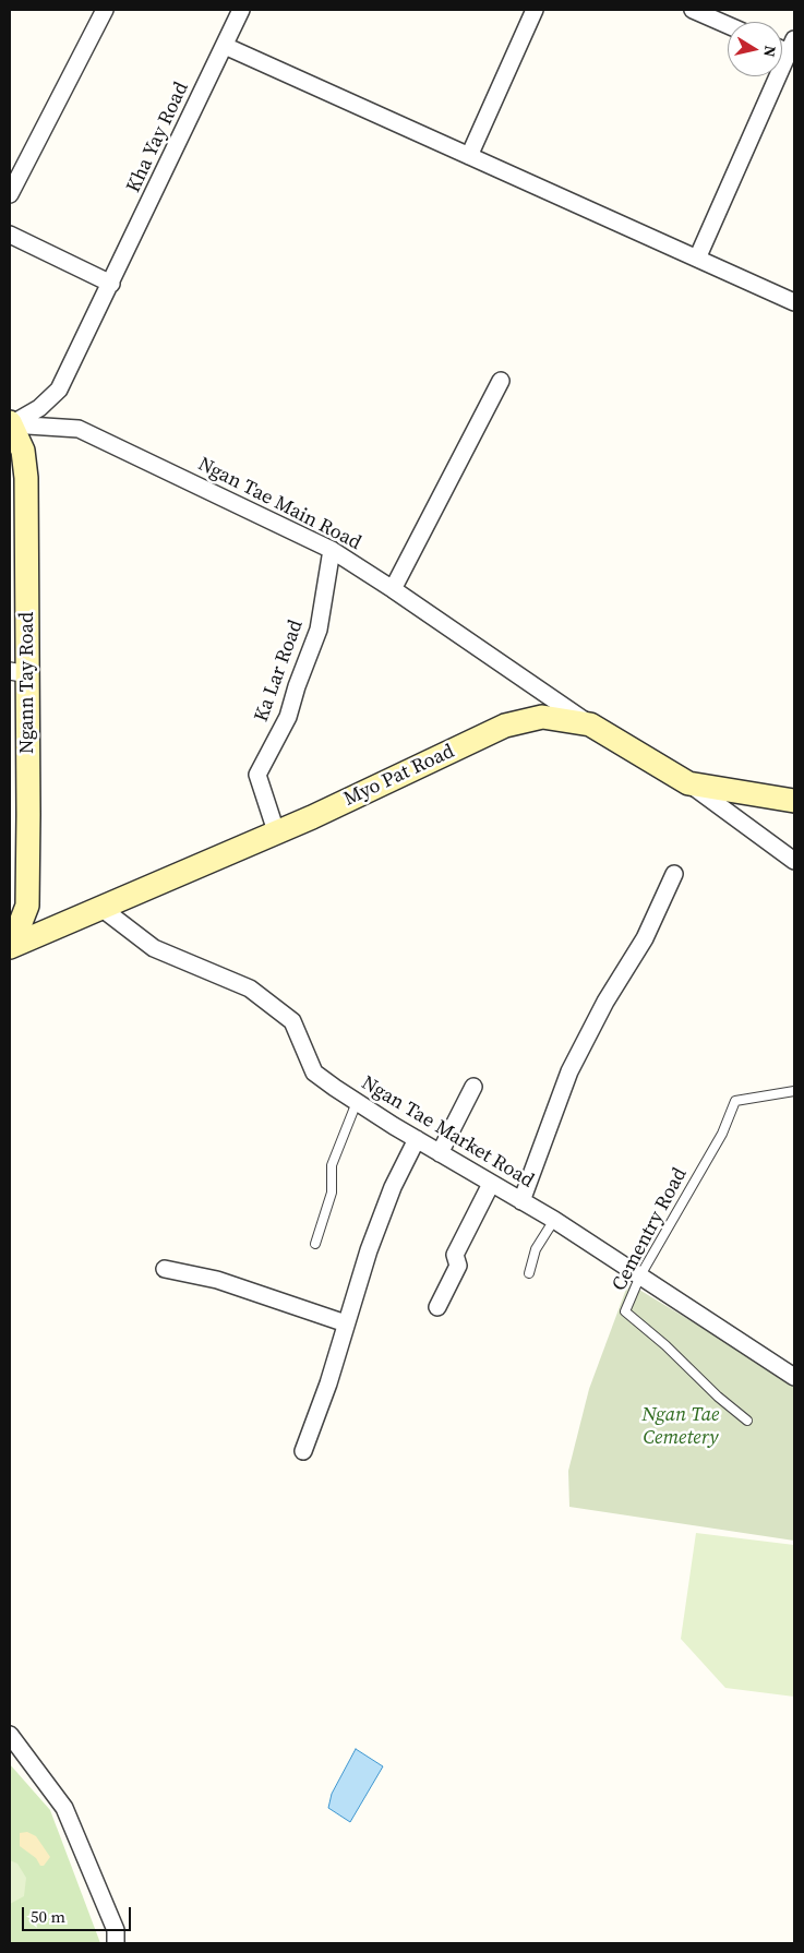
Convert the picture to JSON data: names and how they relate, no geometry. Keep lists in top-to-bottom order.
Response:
{
  "streets": {
    "main road": ["Ngann Tay Road", "Myo Pat Road"],
    "street": [
      "Kha Yay Road",
      "Ngan Tae Main Road",
      "Ka Lar Road",
      "Ngan Tae Market Road"
    ],
    "lane": ["Cementry Road"]
  },
  "crossings": [
    ["Kha Yay Road", "Ngan Tae Main Road"],
    ["Kha Yay Road", "Ngann Tay Road"],
    ["Ngan Tae Main Road", "Ka Lar Road"],
    ["Ngan Tae Main Road", "Ngann Tay Road"],
    ["Ngan Tae Main Road", "Myo Pat Road"],
    ["Ka Lar Road", "Myo Pat Road"],
    ["Myo Pat Road", "Ngan Tae Market Road"],
    ["Ngan Tae Market Road", "Cementry Road"]
  ],
  "parks": ["Ngan Tae Cemetery"],
  "scale_bar": "50 m",
  "north": "right"
}
